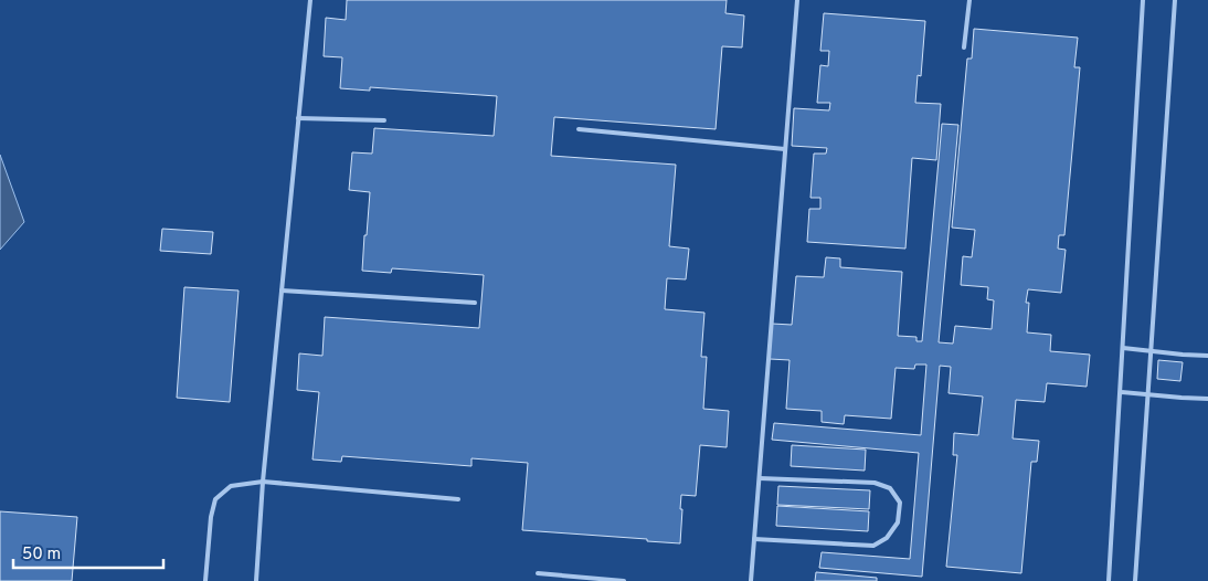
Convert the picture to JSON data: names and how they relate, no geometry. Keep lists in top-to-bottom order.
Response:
{
  "scale_bar": "50 m"
}
